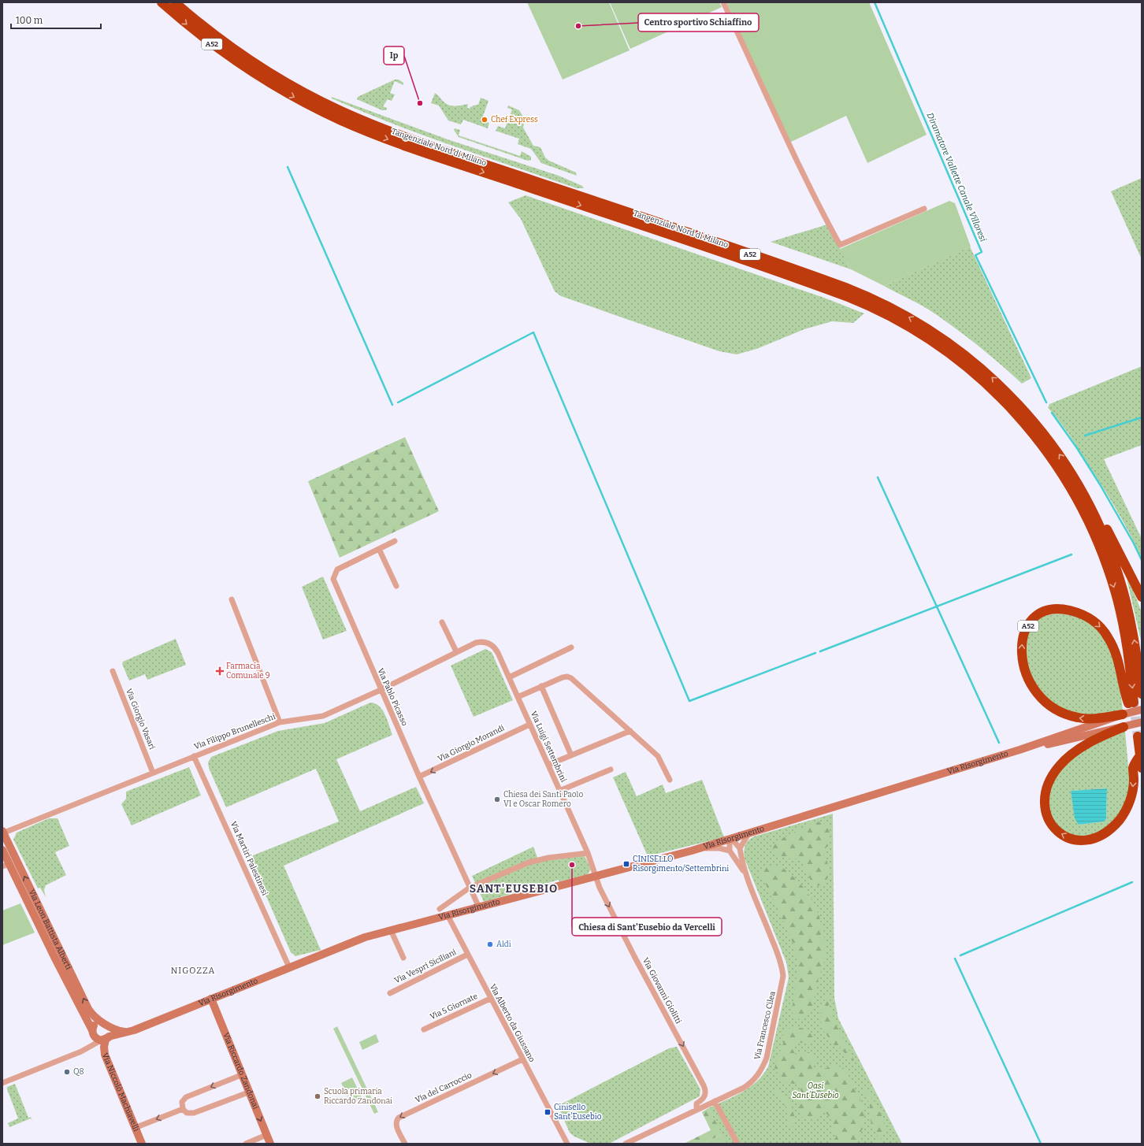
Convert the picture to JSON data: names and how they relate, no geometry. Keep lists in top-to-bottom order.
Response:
{
  "streets": {
    "highway": ["A52", "Tangenziale Nord di Milano"],
    "street": [
      "Via Pablo Picasso",
      "Via Giorgio Vasari",
      "Via Filippo Brunelleschi",
      "Via Giorgio Morandi",
      "Via Luigi Settembrini",
      "Via Risorgimento",
      "Via Martiri Palestinesi",
      "Via Leon Battista Alberti",
      "Via Vespri Siciliani",
      "Via Giovanni Giolitti",
      "Via 5 Giornate",
      "Via Alberto da Giussano",
      "Via Francesco Cilea",
      "Via Riccardo Zandonai",
      "Via del Carroccio",
      "Via Niccolò Machiavelli"
    ]
  },
  "crossings": [
    ["A52", "Tangenziale Nord di Milano"],
    ["Tangenziale Nord di Milano", "Via Risorgimento"],
    ["Via Pablo Picasso", "Via Filippo Brunelleschi"],
    ["Via Pablo Picasso", "Via Giorgio Morandi"],
    ["Via Pablo Picasso", "Via Risorgimento"],
    ["Via Giorgio Vasari", "Via Filippo Brunelleschi"],
    ["Via Filippo Brunelleschi", "Via Luigi Settembrini"],
    ["Via Filippo Brunelleschi", "Via Martiri Palestinesi"],
    ["Via Filippo Brunelleschi", "Via Leon Battista Alberti"],
    ["Via Giorgio Morandi", "Via Luigi Settembrini"],
    ["Via Luigi Settembrini", "Via Risorgimento"],
    ["Via Luigi Settembrini", "Via Giovanni Giolitti"],
    ["Via Risorgimento", "Via Martiri Palestinesi"],
    ["Via Risorgimento", "Via Leon Battista Alberti"],
    ["Via Risorgimento", "Via Giovanni Giolitti"],
    ["Via Risorgimento", "Via Alberto da Giussano"],
    ["Via Risorgimento", "Via Francesco Cilea"],
    ["Via Risorgimento", "Via Riccardo Zandonai"],
    ["Via Risorgimento", "Via Niccolò Machiavelli"],
    ["Via Leon Battista Alberti", "Via Niccolò Machiavelli"],
    ["Via Vespri Siciliani", "Via Alberto da Giussano"],
    ["Via Giovanni Giolitti", "Via Francesco Cilea"],
    ["Via 5 Giornate", "Via Alberto da Giussano"],
    ["Via Alberto da Giussano", "Via del Carroccio"]
  ],
  "one_way": [
    "Tangenziale Nord di Milano",
    "Via Giorgio Morandi",
    "Via Giovanni Giolitti",
    "Via del Carroccio"
  ],
  "districts": ["SANT'EUSEBIO", "NIGOZZA"],
  "water": ["Diramatore Vallette Canale Villoresi"],
  "parks": ["Oasi Sant'Eusebio"],
  "places": {
    "other": [
      "Centro sportivo Schiaffino",
      "Ip",
      "Chef Express",
      "Chiesa dei Santi Paolo VI e Oscar Romero",
      "Chiesa di Sant'Eusebio da Vercelli",
      "Aldi",
      "Q8",
      "Scuola primaria Riccardo Zandonai"
    ],
    "health": ["Farmacia Comunale 9"],
    "transit": ["CINISELLO Risorgimento/Settembrini", "Cinisello Sant'Eusebio"]
  },
  "scale_bar": "100 m"
}
